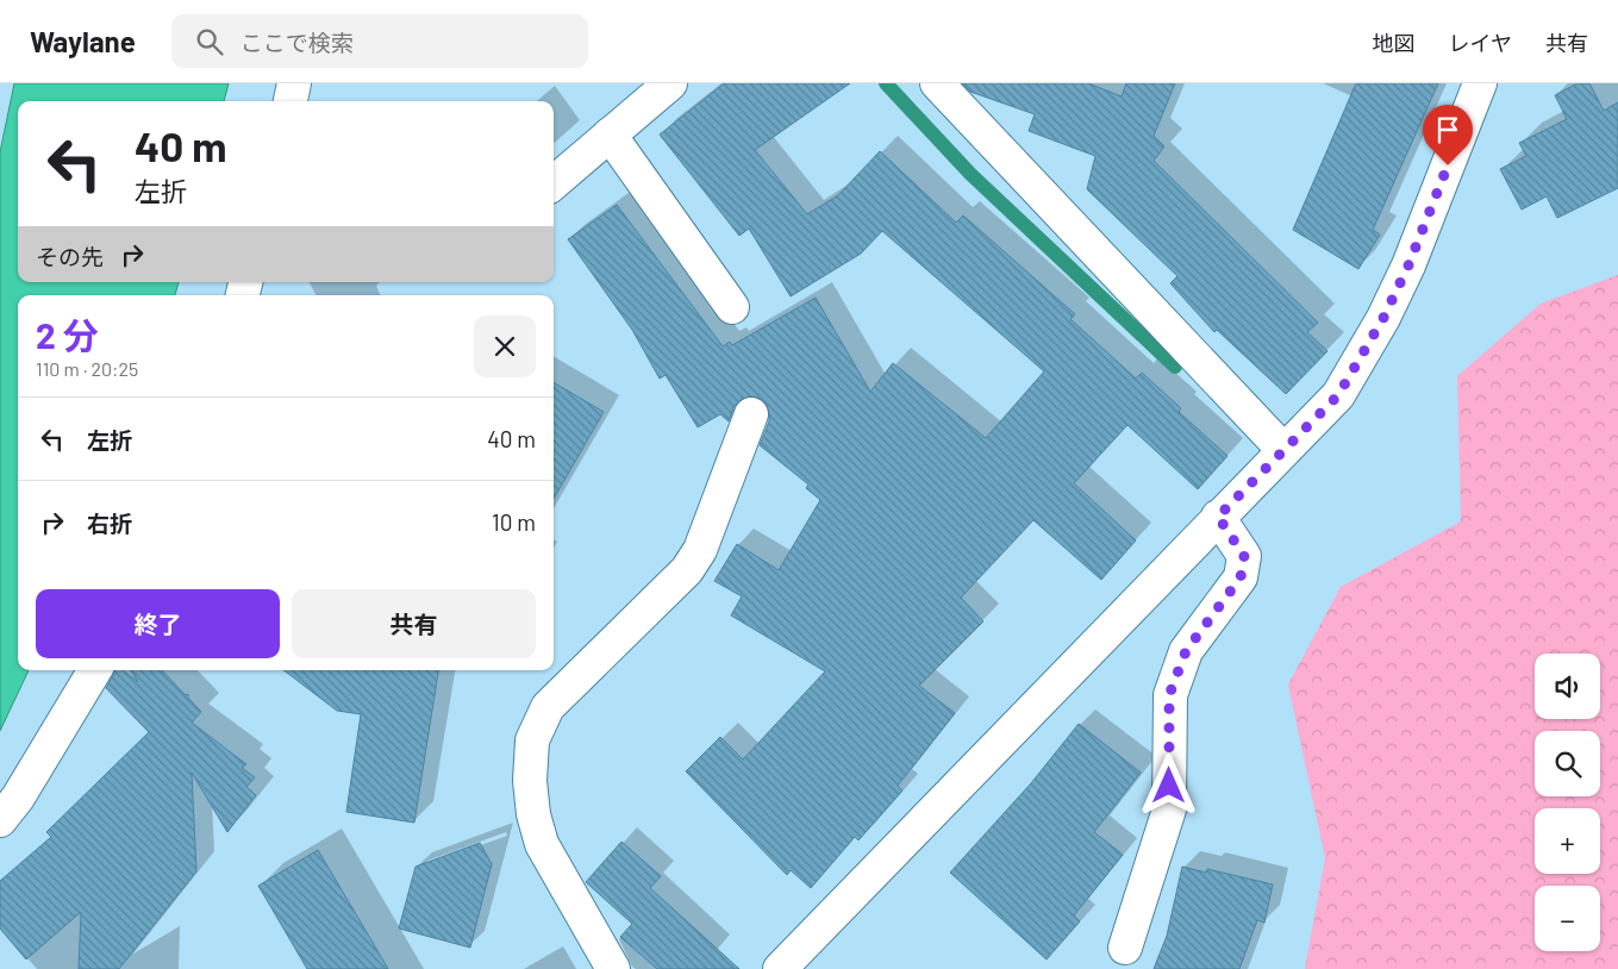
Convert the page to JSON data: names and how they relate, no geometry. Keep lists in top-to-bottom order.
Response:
{
  "page": {
    "header": "Waylane",
    "search": "ここで検索",
    "nav": ["地図", "レイヤ", "共有"],
    "turn": ["40 m", "左折"],
    "then": "その先",
    "heading": ["2 分", "110 m · 20:25"],
    "list": [
      {
        "name": "左折",
        "value": "40 m"
      },
      {
        "name": "右折",
        "value": "10 m"
      }
    ],
    "buttons": ["終了", "共有"],
    "map_buttons": ["+", "−"]
  }
}
